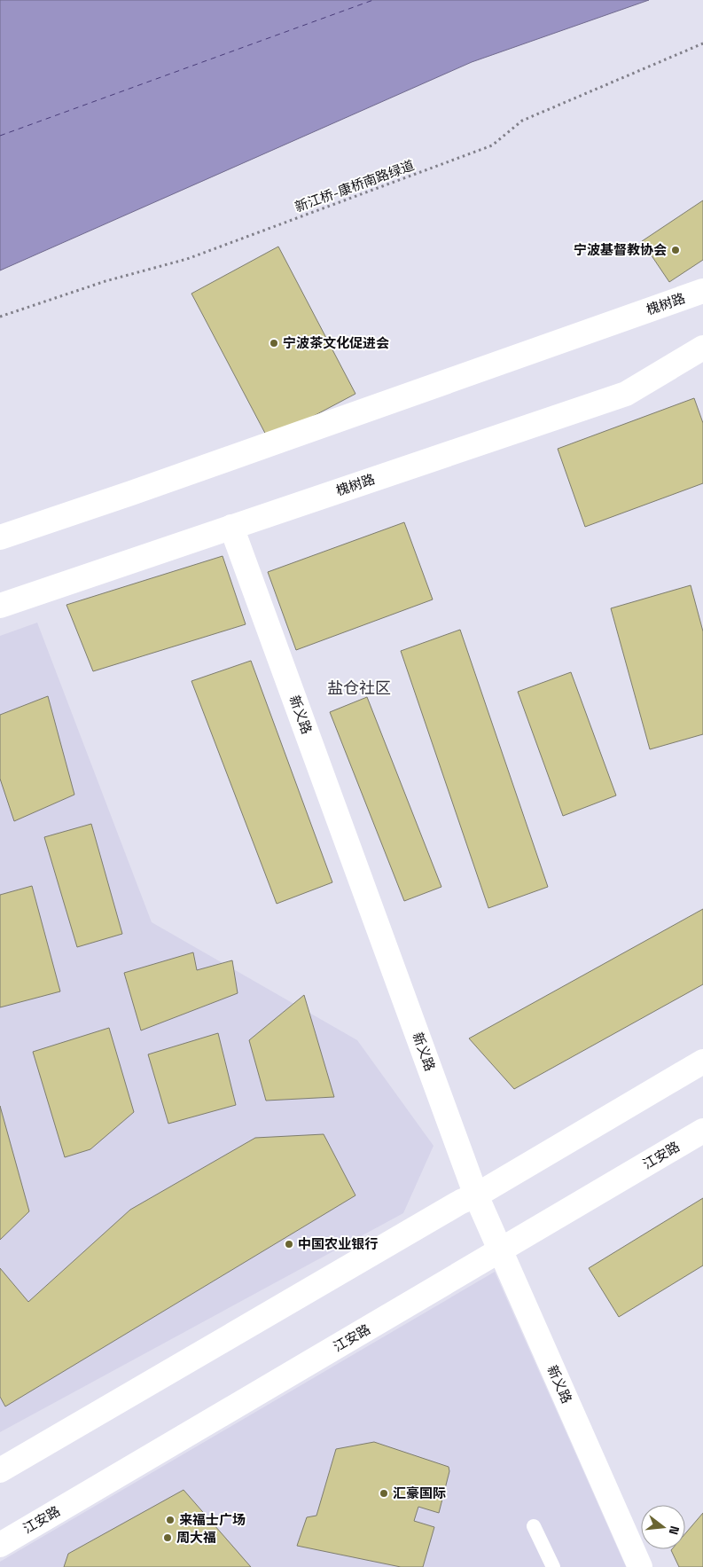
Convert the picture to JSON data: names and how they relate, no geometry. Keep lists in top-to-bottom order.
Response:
{
  "streets": {
    "street": ["槐树路", "新义路", "江安路"],
    "path": ["新江桥-康桥南路绿道"]
  },
  "crossings": [
    ["槐树路", "新义路"],
    ["新义路", "江安路"]
  ],
  "districts": ["盐仓社区"],
  "places": [
    "宁波基督教协会",
    "宁波茶文化促进会",
    "中国农业银行",
    "汇豪国际",
    "来福士广场",
    "周大福"
  ],
  "north": "right"
}
